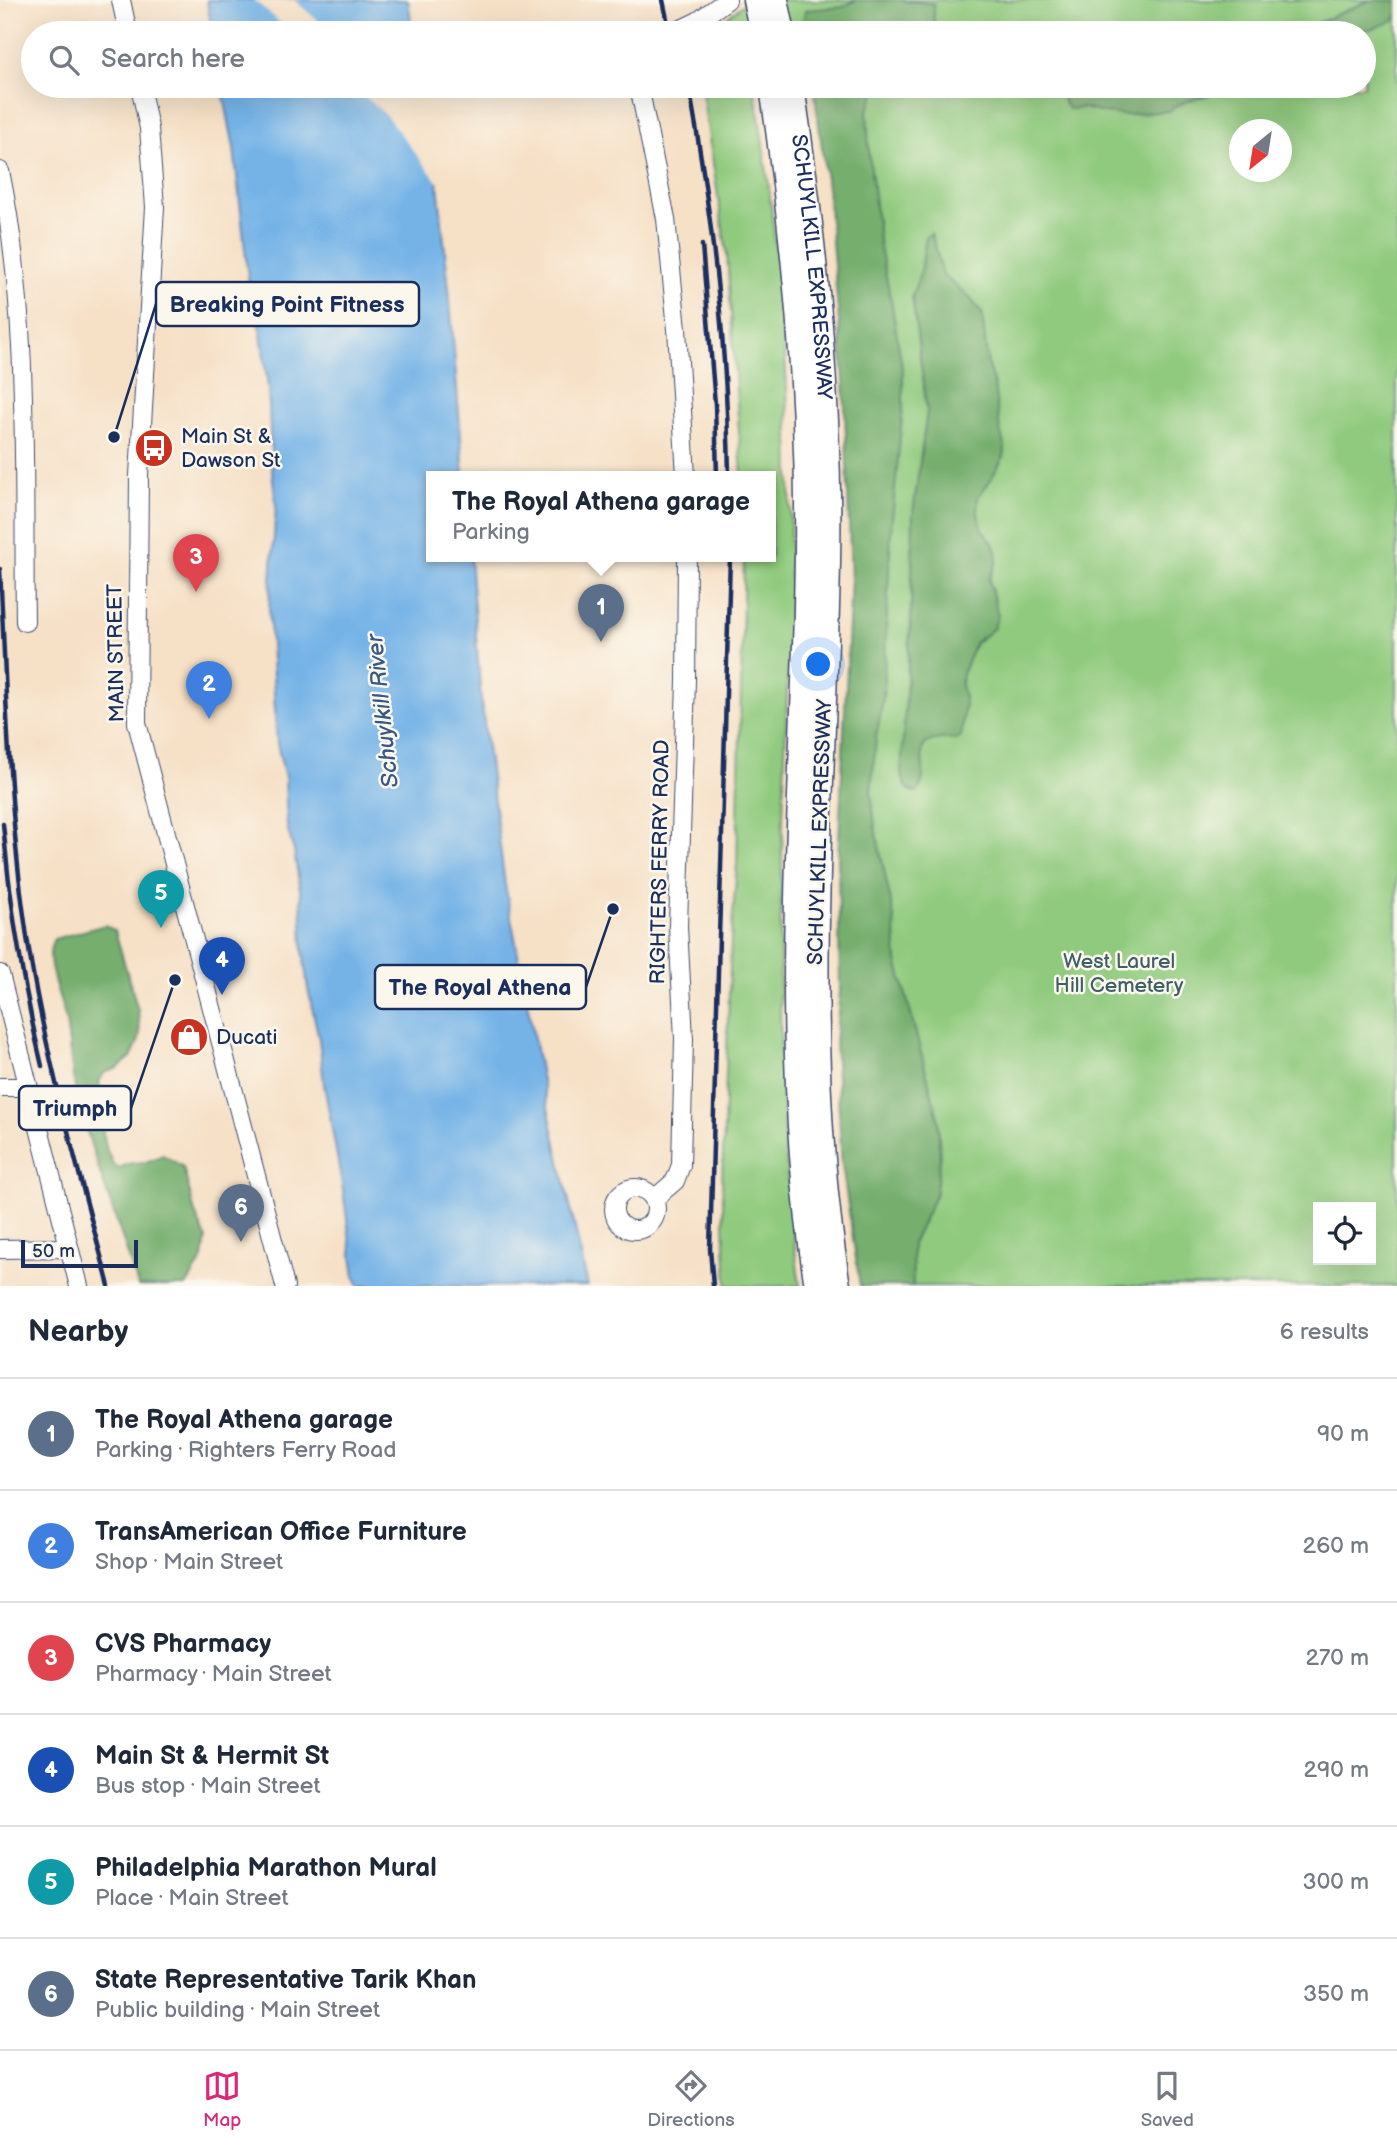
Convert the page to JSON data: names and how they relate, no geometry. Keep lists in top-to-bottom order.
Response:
{
  "streets": {
    "highway": ["SCHUYLKILL EXPRESSWAY"],
    "street": ["MAIN STREET", "RIGHTERS FERRY ROAD"]
  },
  "water": ["Schuylkill River"],
  "parks": ["West Laurel Hill Cemetery"],
  "places": {
    "other": ["Breaking Point Fitness", "The Royal Athena", "Triumph"],
    "bus stop": ["Main St & Dawson St"],
    "shop": ["Ducati"]
  },
  "scale_bar": "50 m",
  "north": "bottom left",
  "page": {
    "search": "Search here",
    "popup": ["The Royal Athena garage", "Parking"],
    "pins": [
      "3",
      "1",
      "2",
      "5",
      "4",
      "6"
    ],
    "scale": "50 m",
    "heading": ["Nearby", "6 results"],
    "list": [
      {
        "mark": "1",
        "name": "The Royal Athena garage",
        "note": "Parking · Righters Ferry Road",
        "value": "90 m"
      },
      {
        "mark": "2",
        "name": "TransAmerican Office Furniture",
        "note": "Shop · Main Street",
        "value": "260 m"
      },
      {
        "mark": "3",
        "name": "CVS Pharmacy",
        "note": "Pharmacy · Main Street",
        "value": "270 m"
      },
      {
        "mark": "4",
        "name": "Main St & Hermit St",
        "note": "Bus stop · Main Street",
        "value": "290 m"
      },
      {
        "mark": "5",
        "name": "Philadelphia Marathon Mural",
        "note": "Place · Main Street",
        "value": "300 m"
      },
      {
        "mark": "6",
        "name": "State Representative Tarik Khan",
        "note": "Public building · Main Street",
        "value": "350 m"
      }
    ],
    "nav": ["Map", "Directions", "Saved"]
  }
}
